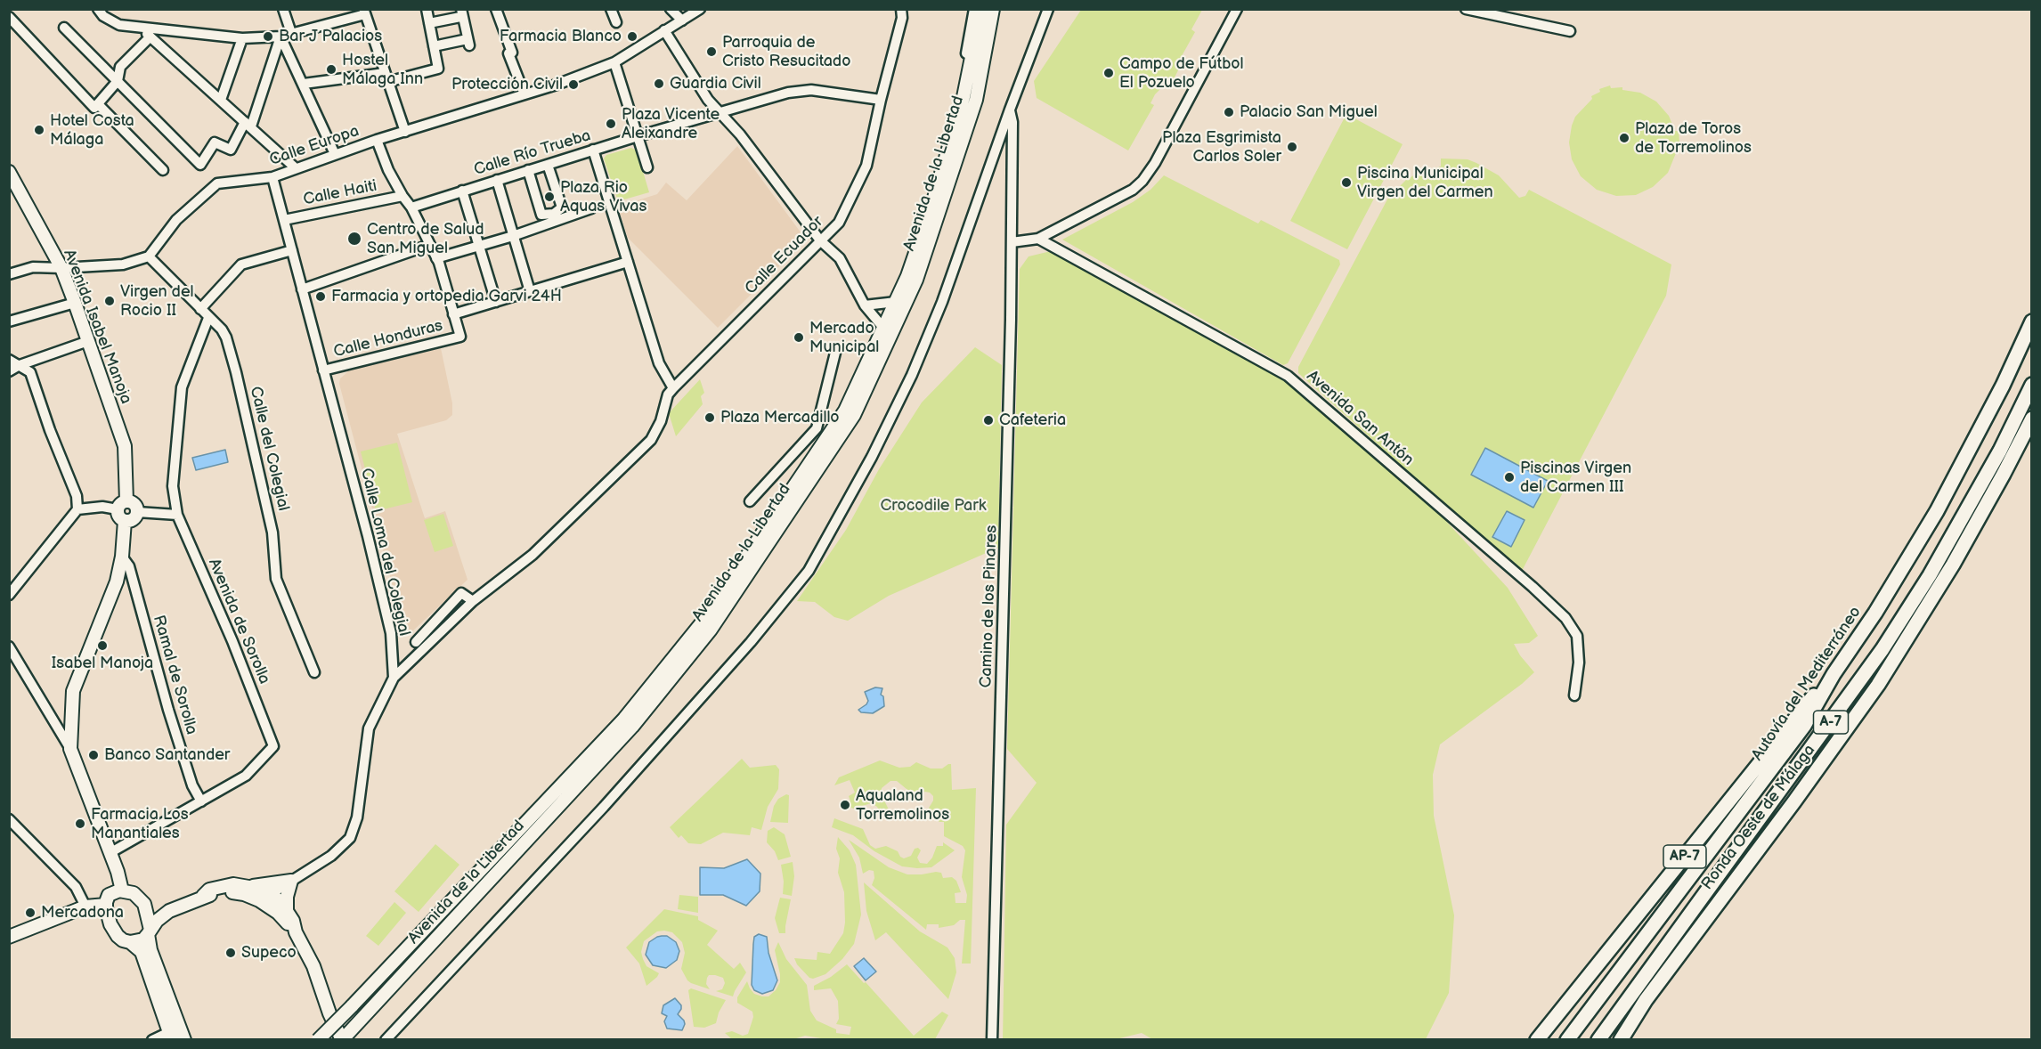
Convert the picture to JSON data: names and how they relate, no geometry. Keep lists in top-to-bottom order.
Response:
{
  "streets": {
    "highway": [
      "Autovía del Mediterráneo",
      "A-7",
      "Ronda Oeste de Málaga",
      "AP-7"
    ],
    "main road": ["Avenida de la Libertad", "Avenida Isabel Manoja"],
    "street": [
      "Calle Europa",
      "Calle Río Trueba",
      "Calle Haiti",
      "Calle Ecuador",
      "Calle Honduras",
      "Avenida San Antón",
      "Calle del Colegial",
      "Calle Loma del Colegial",
      "Camino de los Pinares",
      "Avenida de Sorolla",
      "Ramal de Sorolla"
    ]
  },
  "crossings": [
    ["Calle Europa", "Calle del Colegial"],
    ["Calle Europa", "Calle Loma del Colegial"],
    ["Calle Río Trueba", "Calle Ecuador"],
    ["Calle Haiti", "Calle Loma del Colegial"],
    ["Calle Ecuador", "Calle Loma del Colegial"],
    ["Calle Honduras", "Calle Loma del Colegial"],
    ["Calle del Colegial", "Avenida de Sorolla"],
    ["Avenida de Sorolla", "Ramal de Sorolla"],
    ["Autovía del Mediterráneo", "Ronda Oeste de Málaga"]
  ],
  "parks": ["Crocodile Park"],
  "places": [
    "Bar J Palacios",
    "Farmacia Blanco",
    "Parroquia de Cristo Resucitado",
    "Hostel Málaga Inn",
    "Campo de Fútbol El Pozuelo",
    "Guardia Civil",
    "Protección Civil",
    "Palacio San Miguel",
    "Plaza Vicente Aleixandre",
    "Hotel Costa Málaga",
    "Plaza de Toros de Torremolinos",
    "Plaza Esgrimista Carlos Soler",
    "Piscina Municipal Virgen del Carmen",
    "Plaza Rio Aquas Vivas",
    "Centro de Salud San Miguel",
    "Farmacia y ortopedia Garvi 24H",
    "Virgen del Rocio II",
    "Mercado Municipal",
    "Plaza Mercadillo",
    "Cafeteria",
    "Piscinas Virgen del Carmen III",
    "Isabel Manoja",
    "Banco Santander",
    "Aqualand Torremolinos",
    "Farmacia Los Manantiales",
    "Mercadona",
    "Supeco"
  ]
}
